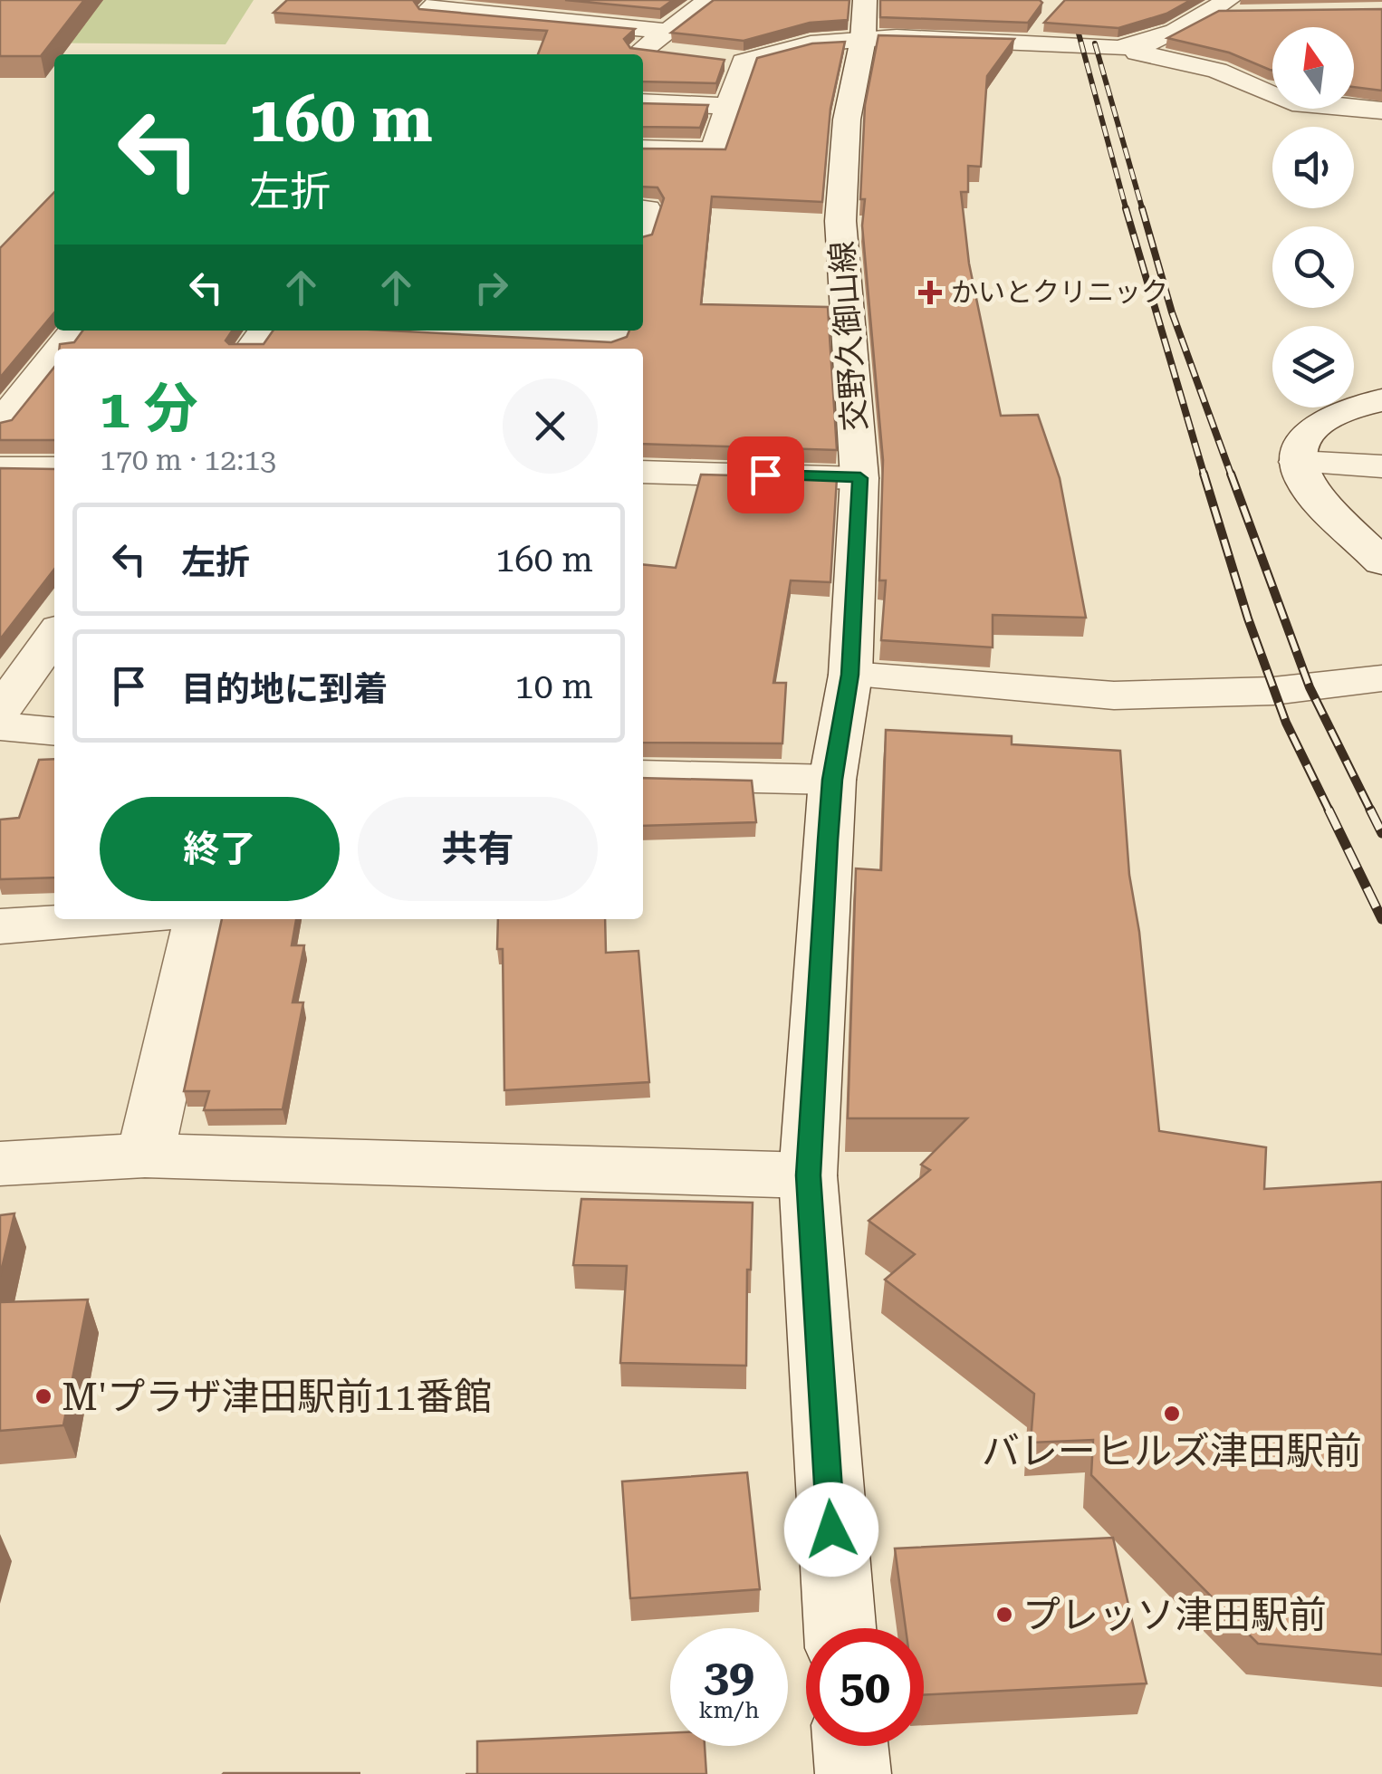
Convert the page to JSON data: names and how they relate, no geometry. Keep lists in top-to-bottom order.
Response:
{
  "streets": {
    "street": ["交野久御山線"]
  },
  "places": {
    "health": ["かいとクリニック"],
    "other": ["M'プラザ津田駅前11番館", "バレーヒルズ津田駅前", "プレッソ津田駅前"]
  },
  "north": "top",
  "page": {
    "turn": ["160 m", "左折"],
    "heading": ["1 分", "170 m · 12:13"],
    "list": [
      {
        "name": "左折",
        "value": "160 m"
      },
      {
        "name": "目的地に到着",
        "value": "10 m"
      }
    ],
    "buttons": ["終了", "共有"],
    "speed": "39 km/h",
    "limit": "50"
  }
}
